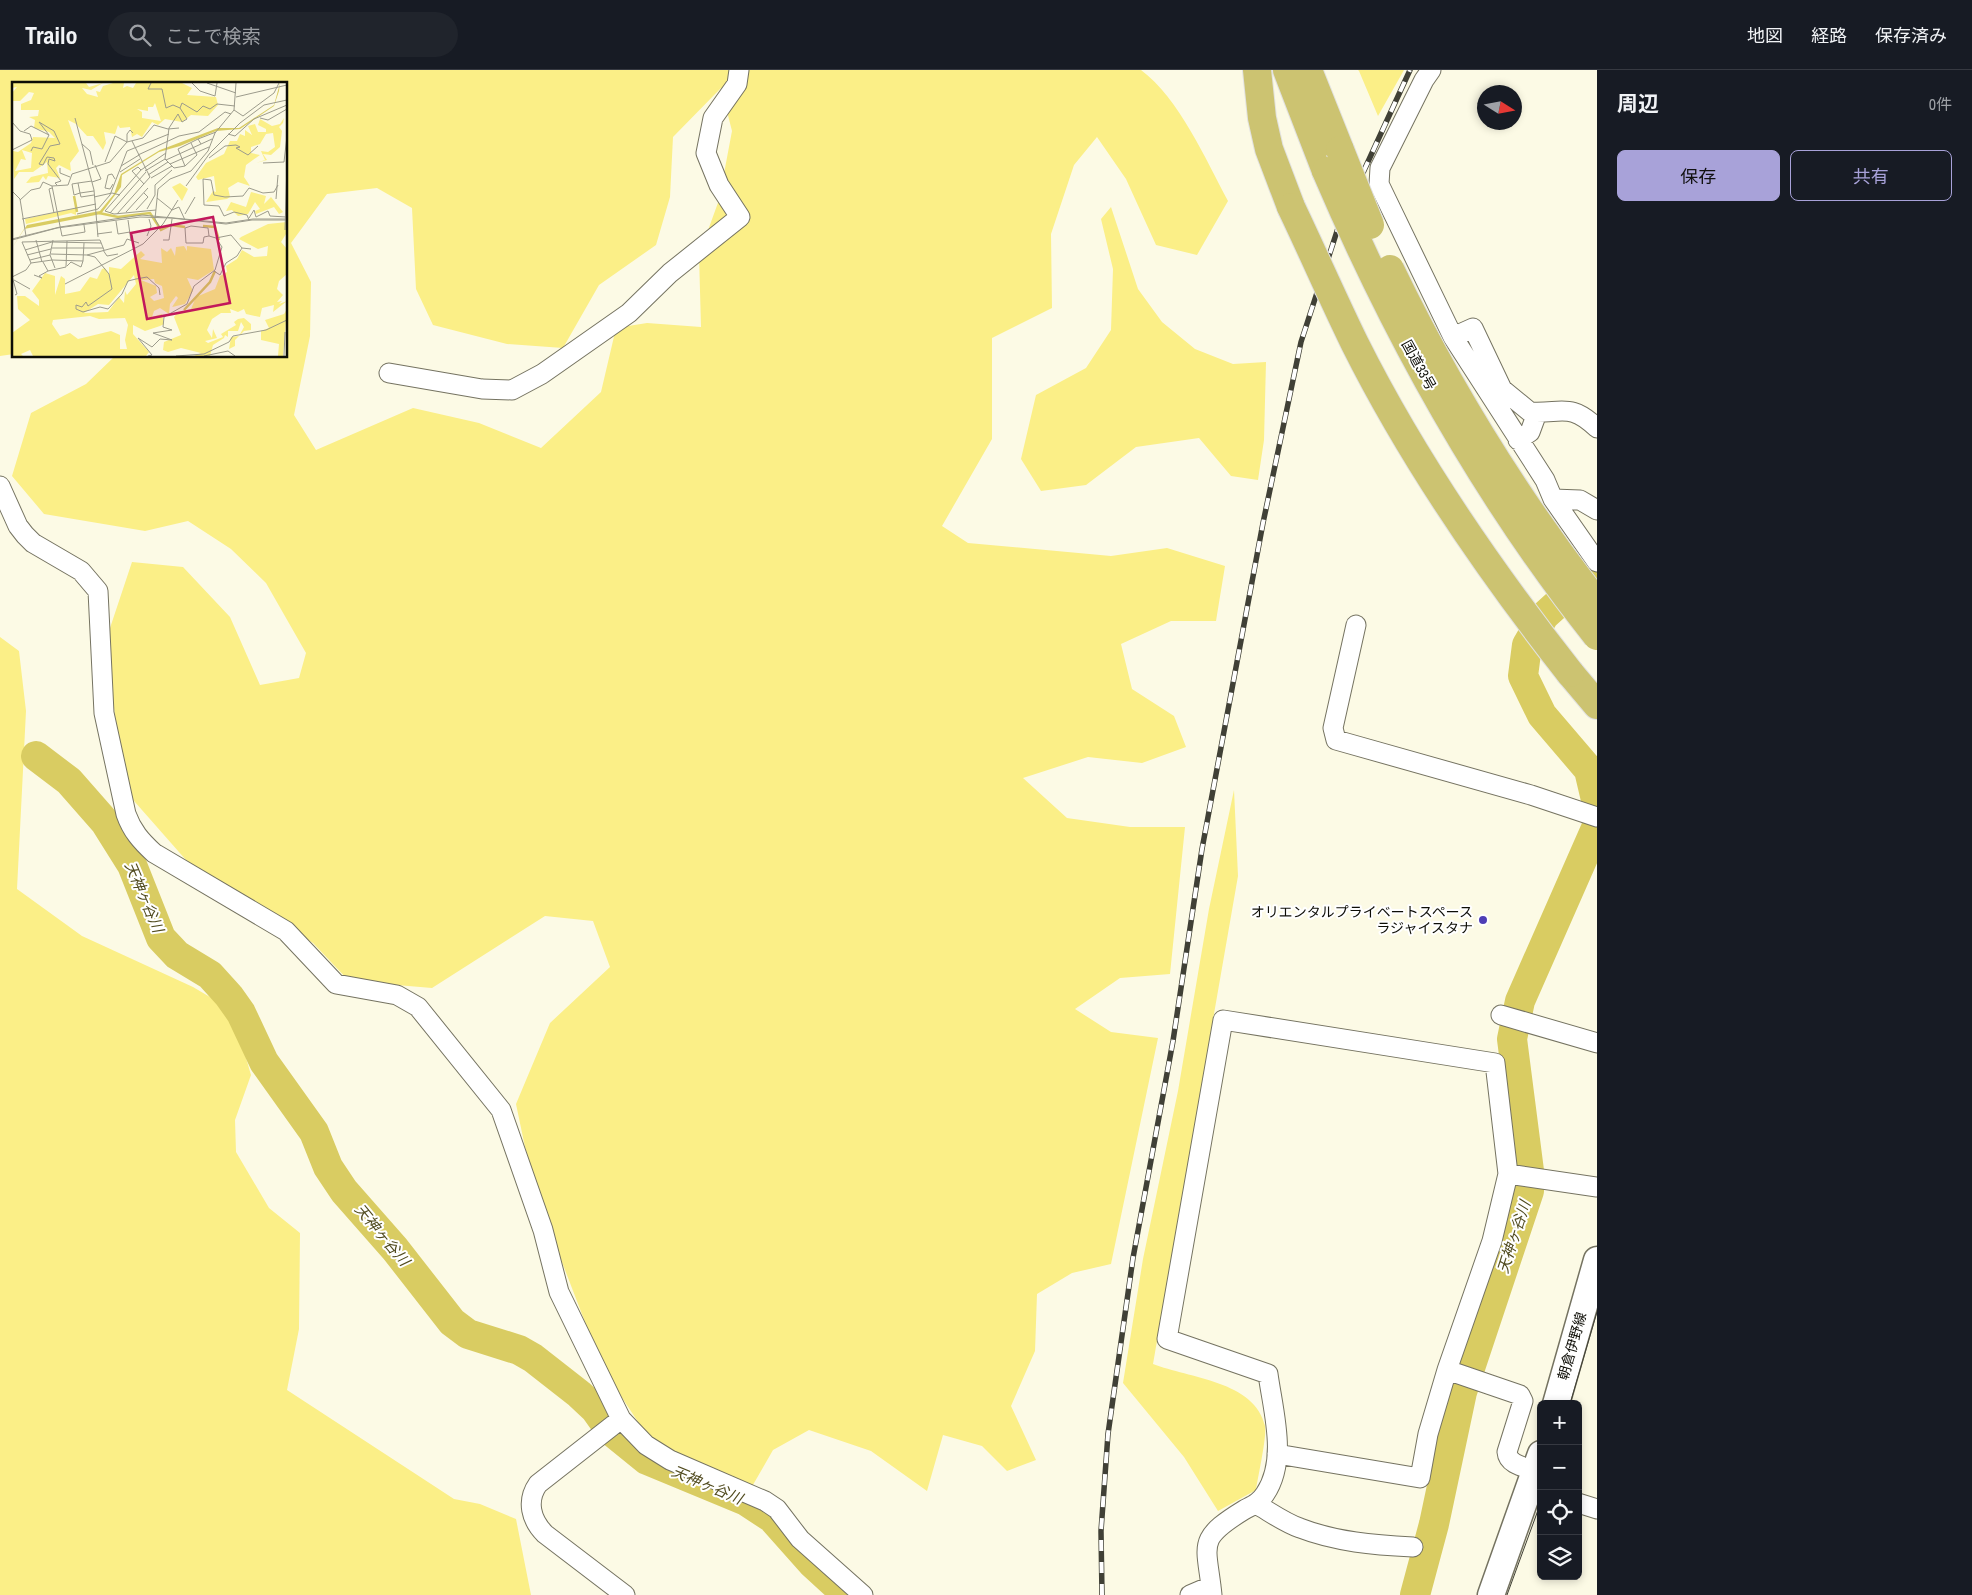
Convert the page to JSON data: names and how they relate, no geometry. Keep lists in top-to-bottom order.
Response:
{
  "streets": {
    "highway": ["国道33号"],
    "main road": ["朝倉伊野線"]
  },
  "water": ["天神ヶ谷川"],
  "places": ["オリエンタルプライベートスペース ラジャイスタナ"],
  "north": "right",
  "page": {
    "header": "Trailo",
    "search": "ここで検索",
    "nav": ["地図", "経路", "保存済み"],
    "heading": ["周辺", "0件"],
    "buttons": ["保存", "共有"],
    "map_buttons": ["+", "−"]
  }
}
